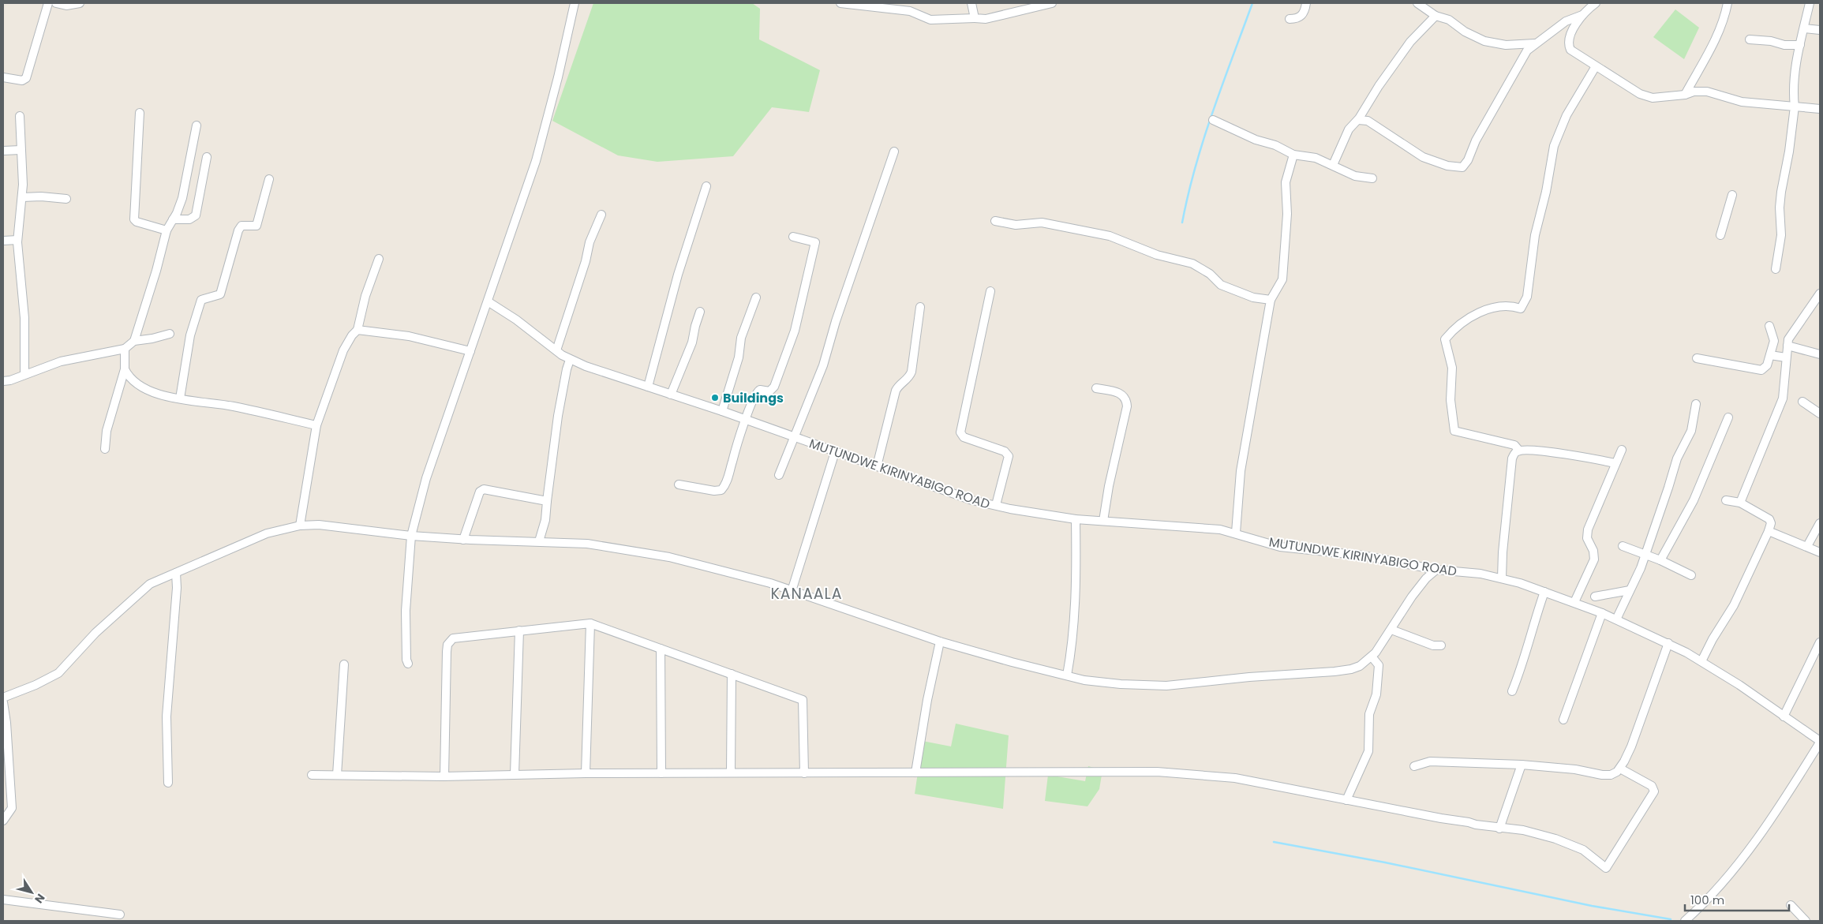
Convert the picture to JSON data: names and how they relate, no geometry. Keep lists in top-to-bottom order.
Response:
{
  "streets": {
    "street": ["MUTUNDWE KIRINYABIGO ROAD"]
  },
  "districts": ["KANAALA"],
  "places": ["Buildings"],
  "scale_bar": "100 m",
  "north": "bottom right"
}
